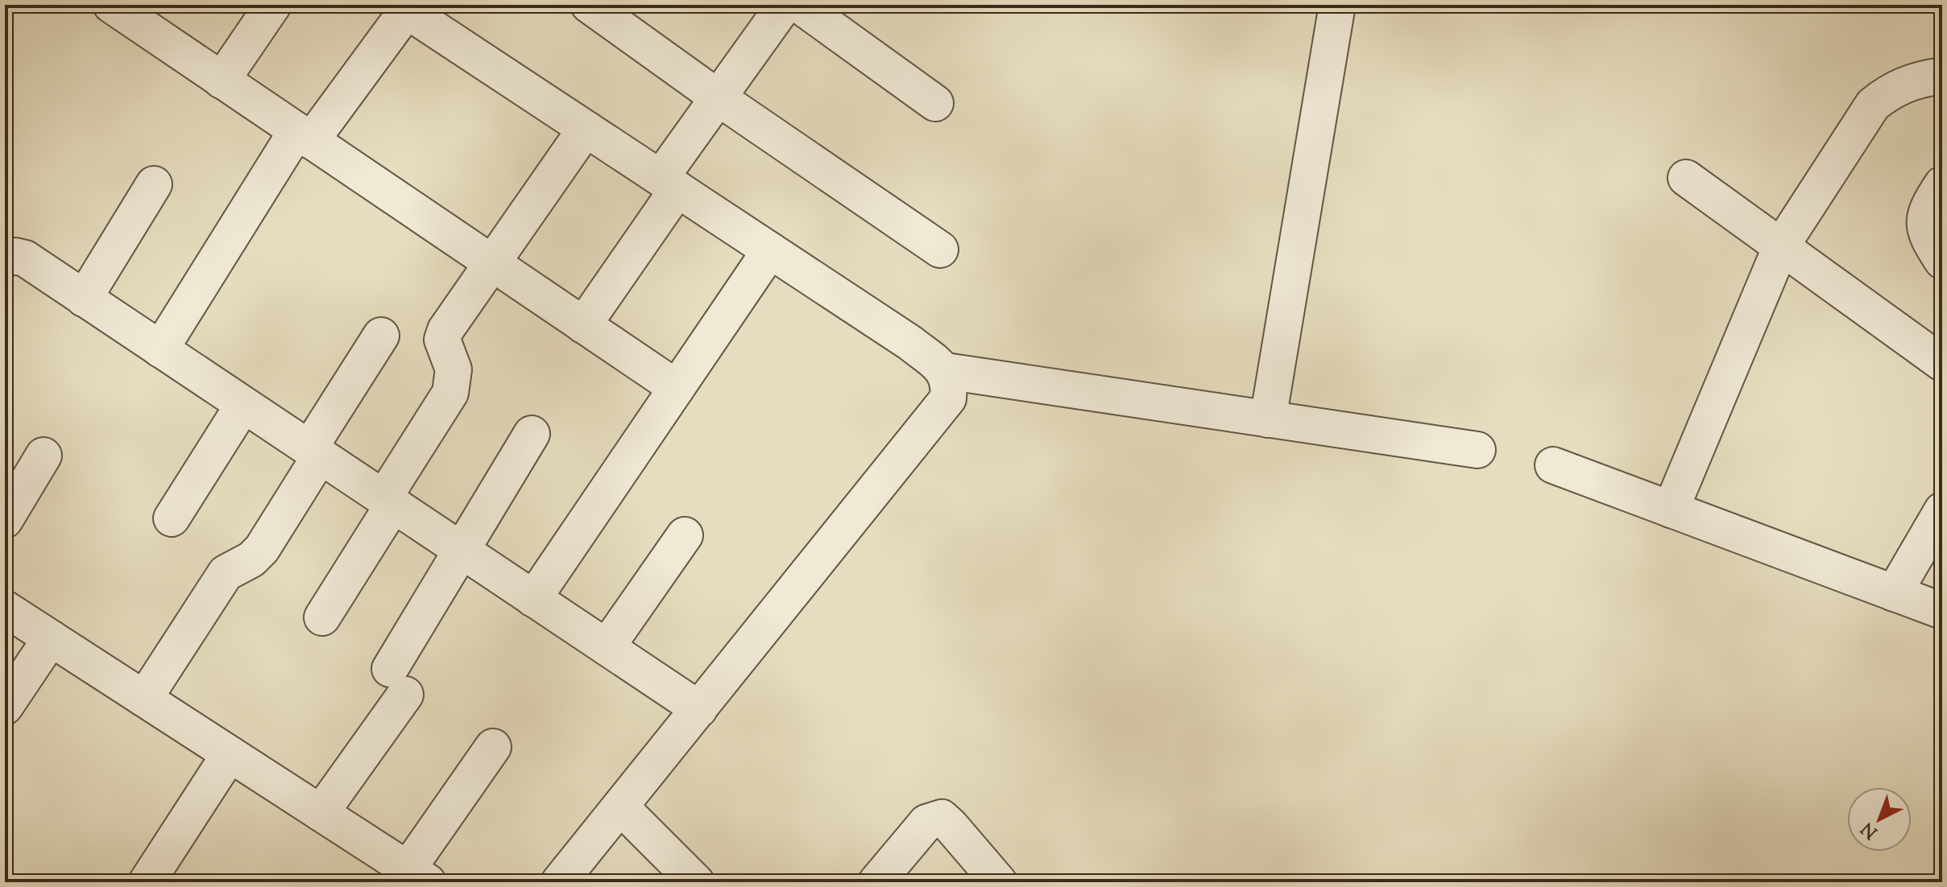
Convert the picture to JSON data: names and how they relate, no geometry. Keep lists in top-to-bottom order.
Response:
{
  "north": "bottom left"
}
